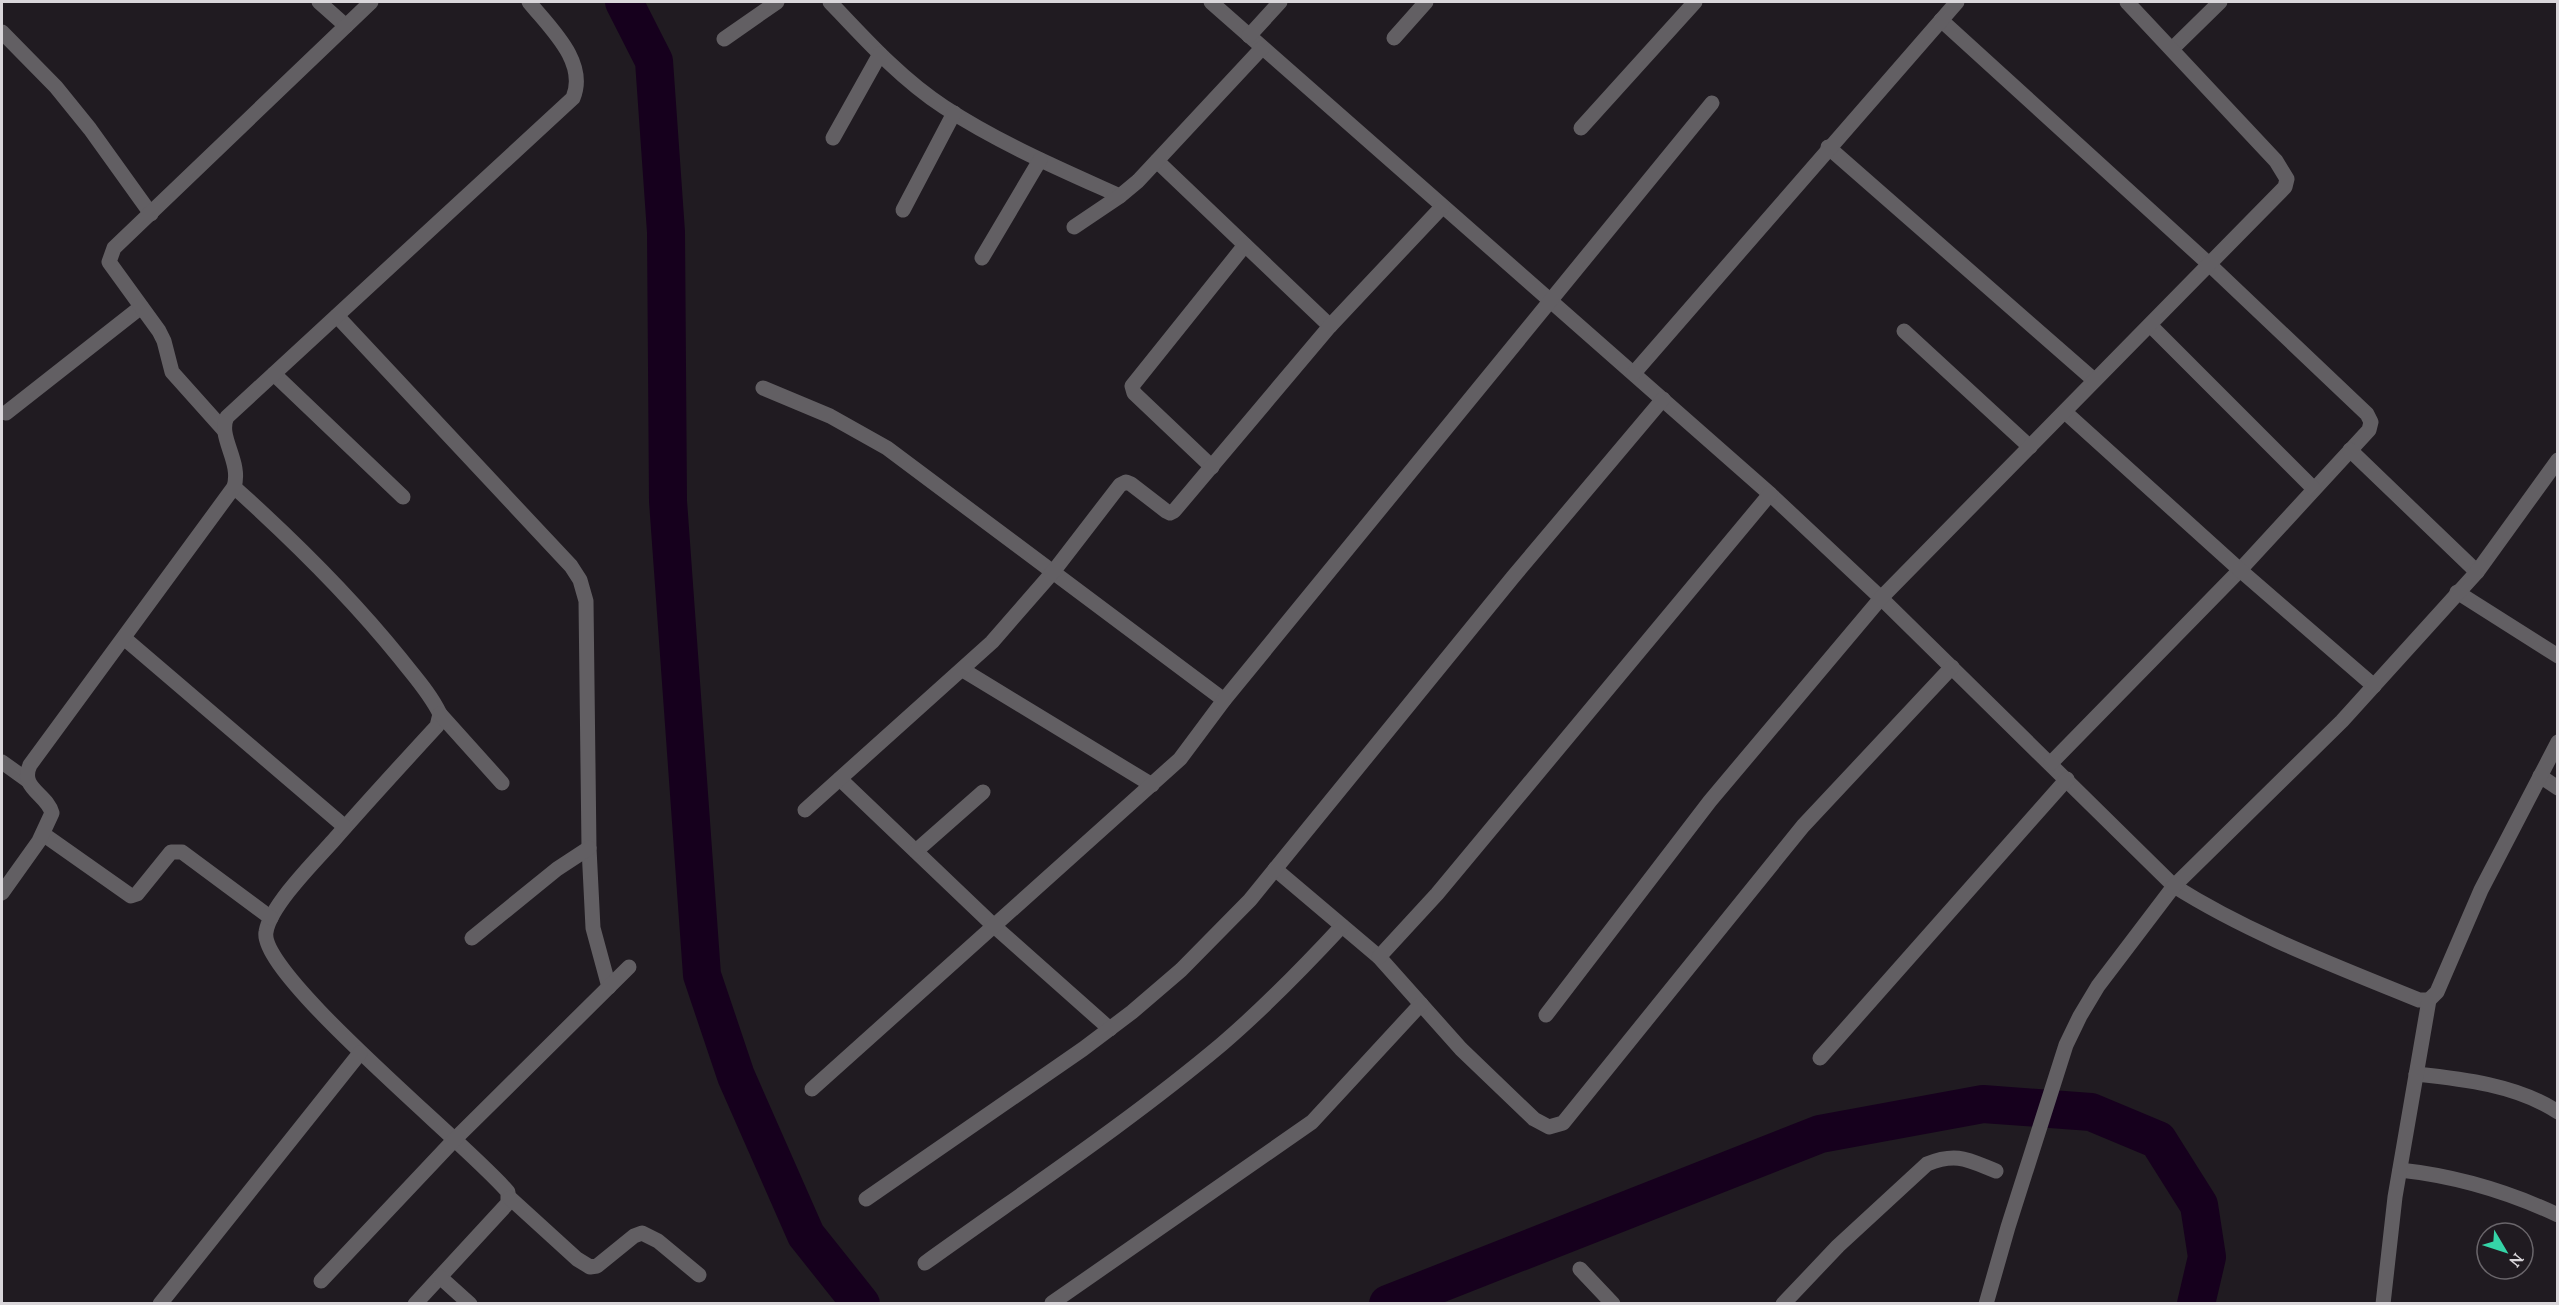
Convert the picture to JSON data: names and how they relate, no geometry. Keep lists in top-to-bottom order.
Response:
{
  "north": "bottom right"
}
